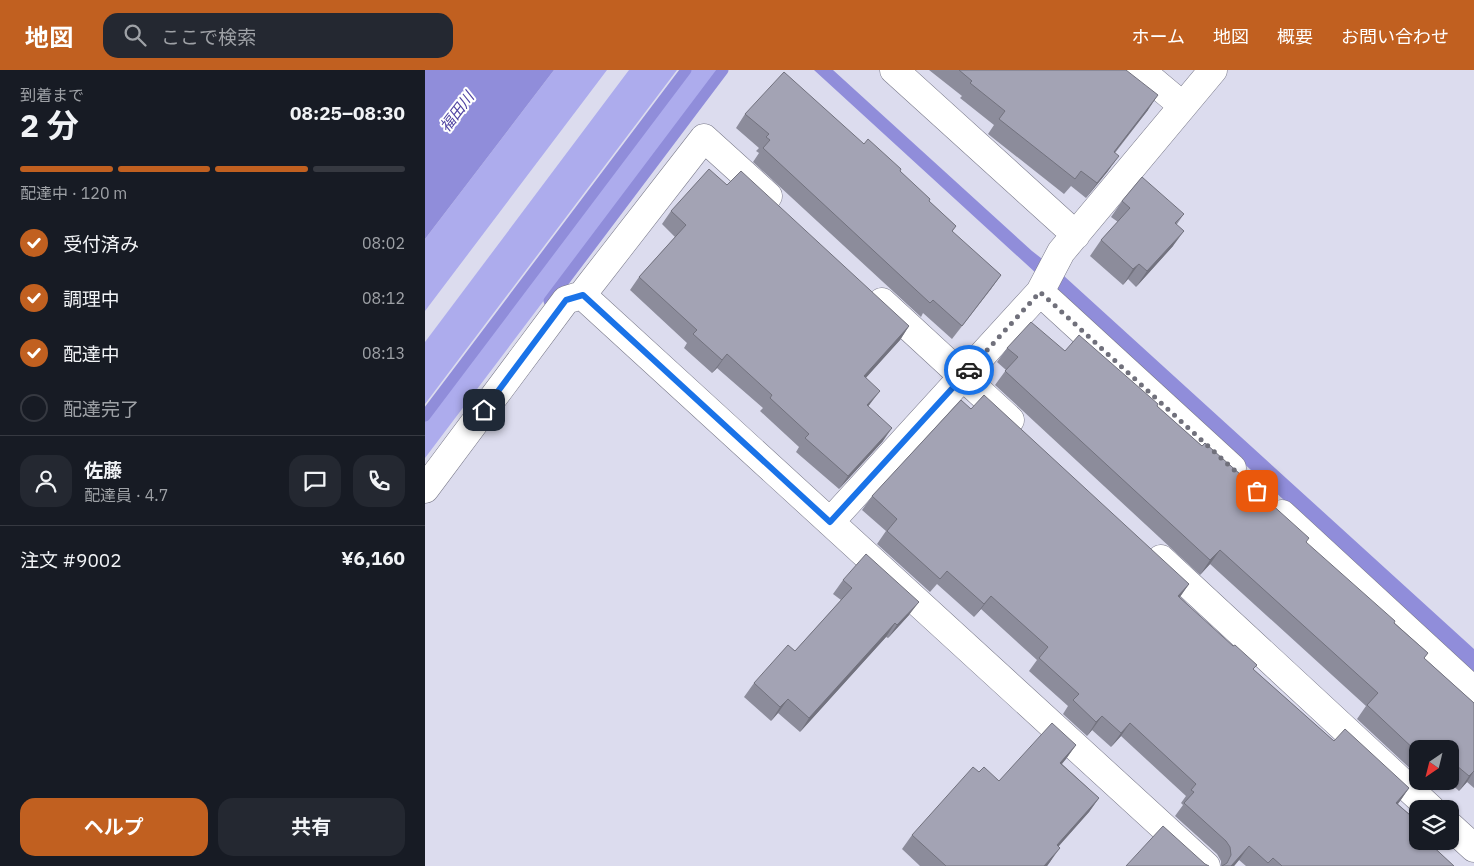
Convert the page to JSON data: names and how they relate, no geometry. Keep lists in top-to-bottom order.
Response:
{
  "water": ["福田川"],
  "north": "bottom left",
  "page": {
    "header": "地図",
    "search": "ここで検索",
    "nav": [
      "ホーム",
      "地図",
      "概要",
      "お問い合わせ"
    ],
    "heading": ["2 分", "到着まで", "08:25–08:30"],
    "panel": [
      "佐藤",
      "配達員 · 4.7",
      "注文 #9002",
      "¥6,160"
    ],
    "bar": "配達中 · 120 m",
    "list": [
      ["受付済み", "08:02"],
      ["調理中", "08:12"],
      ["配達中", "08:13"],
      "配達完了"
    ],
    "buttons": ["ヘルプ", "共有"]
  }
}
